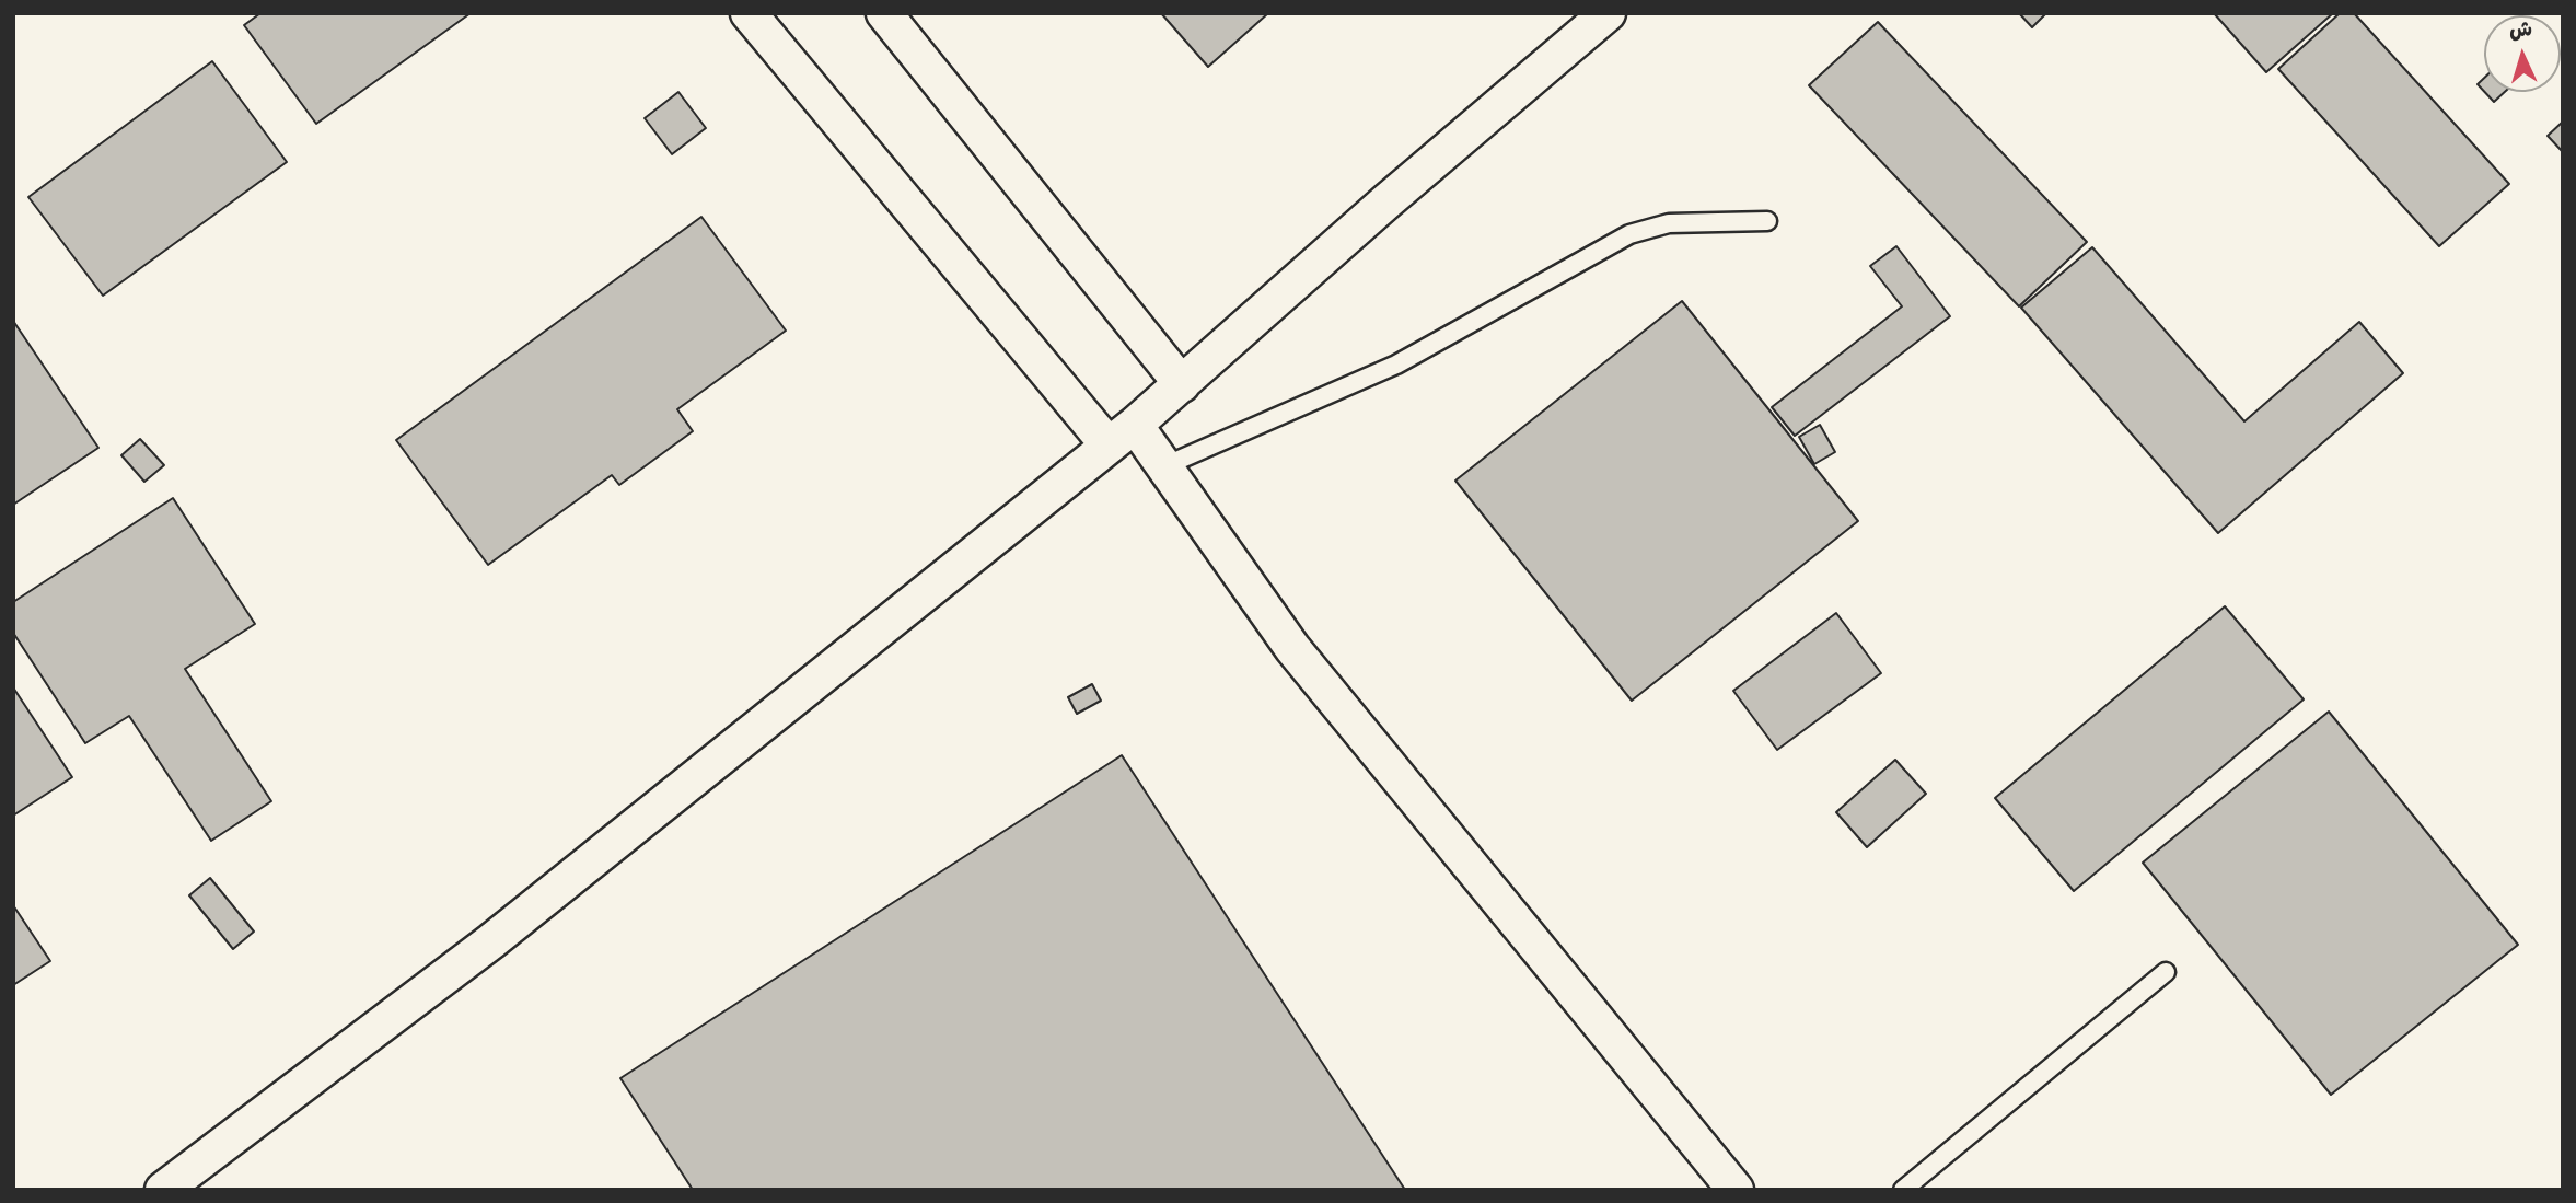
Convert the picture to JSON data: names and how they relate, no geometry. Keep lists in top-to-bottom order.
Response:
{
  "north": "top"
}
